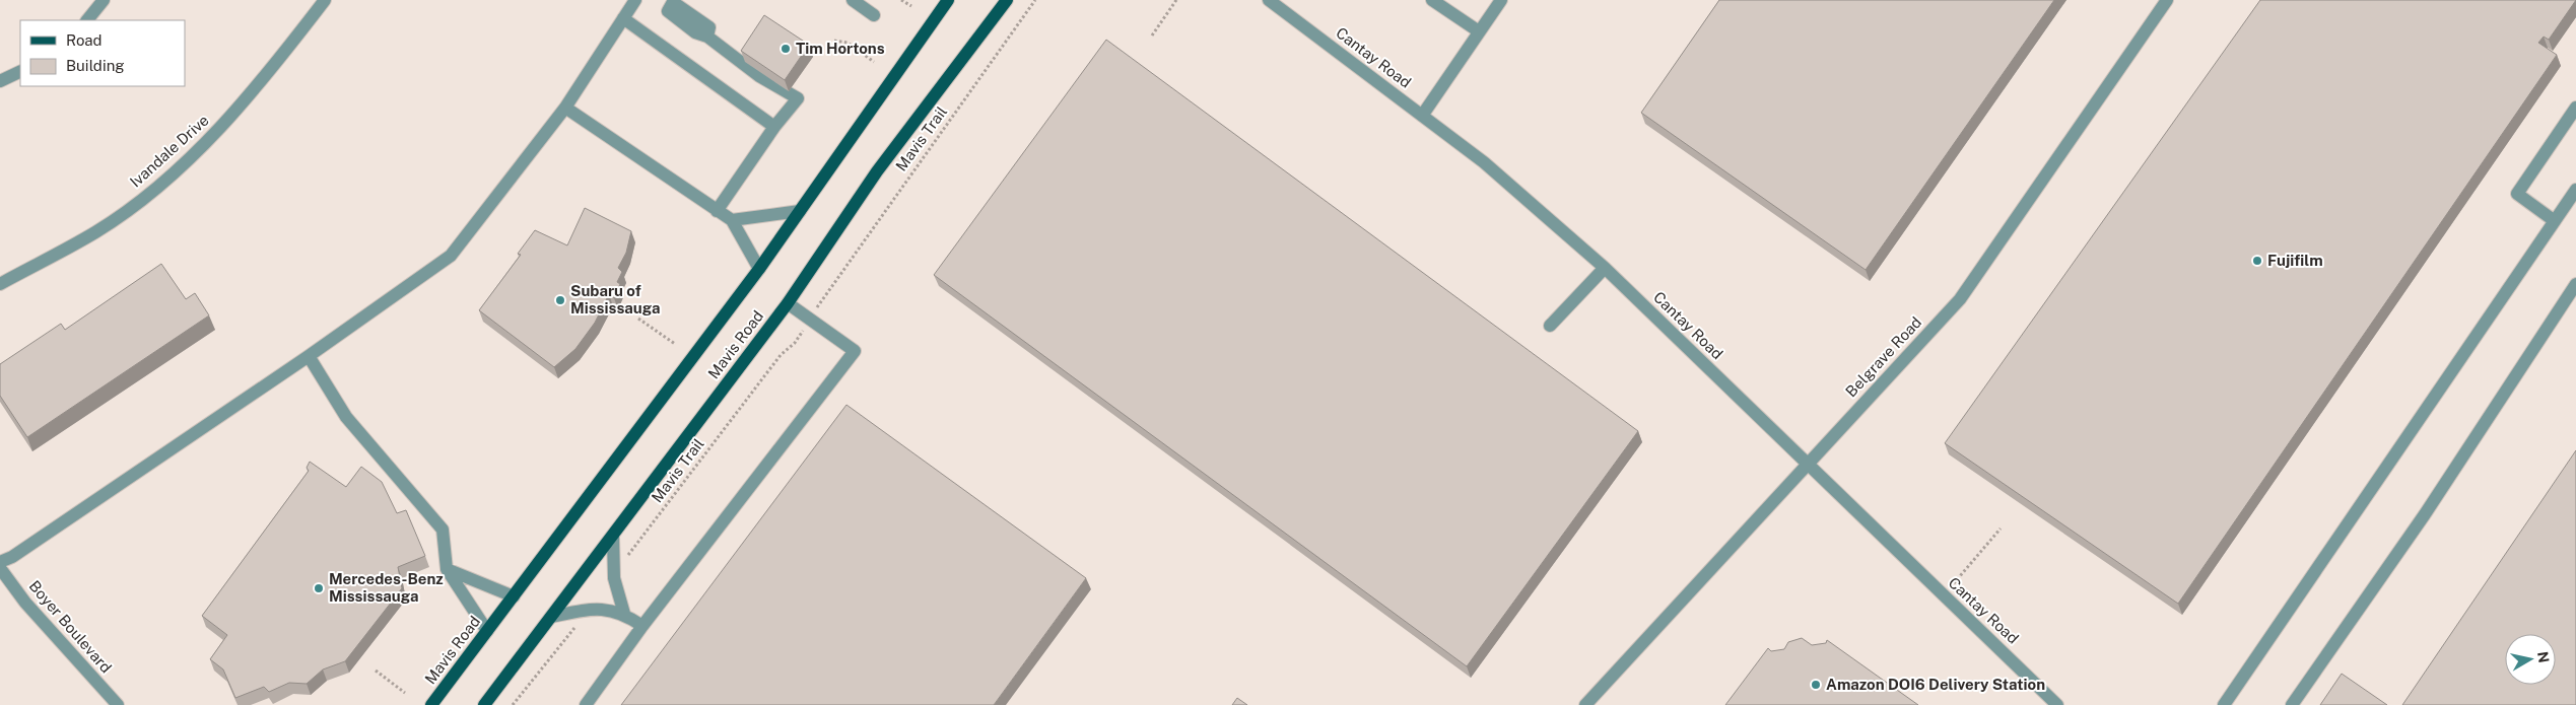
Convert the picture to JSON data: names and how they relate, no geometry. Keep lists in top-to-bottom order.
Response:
{
  "streets": {
    "main road": ["Mavis Road"],
    "street": [
      "Cantay Road",
      "Ivandale Drive",
      "Belgrave Road",
      "Boyer Boulevard"
    ],
    "path": ["Mavis Trail"]
  },
  "crossings": [
    ["Cantay Road", "Belgrave Road"]
  ],
  "places": [
    "Tim Hortons",
    "Fujifilm",
    "Subaru of Mississauga",
    "Mercedes-Benz Mississauga",
    "Amazon DOI6 Delivery Station"
  ],
  "legend": ["Road", "Building"],
  "north": "right"
}
